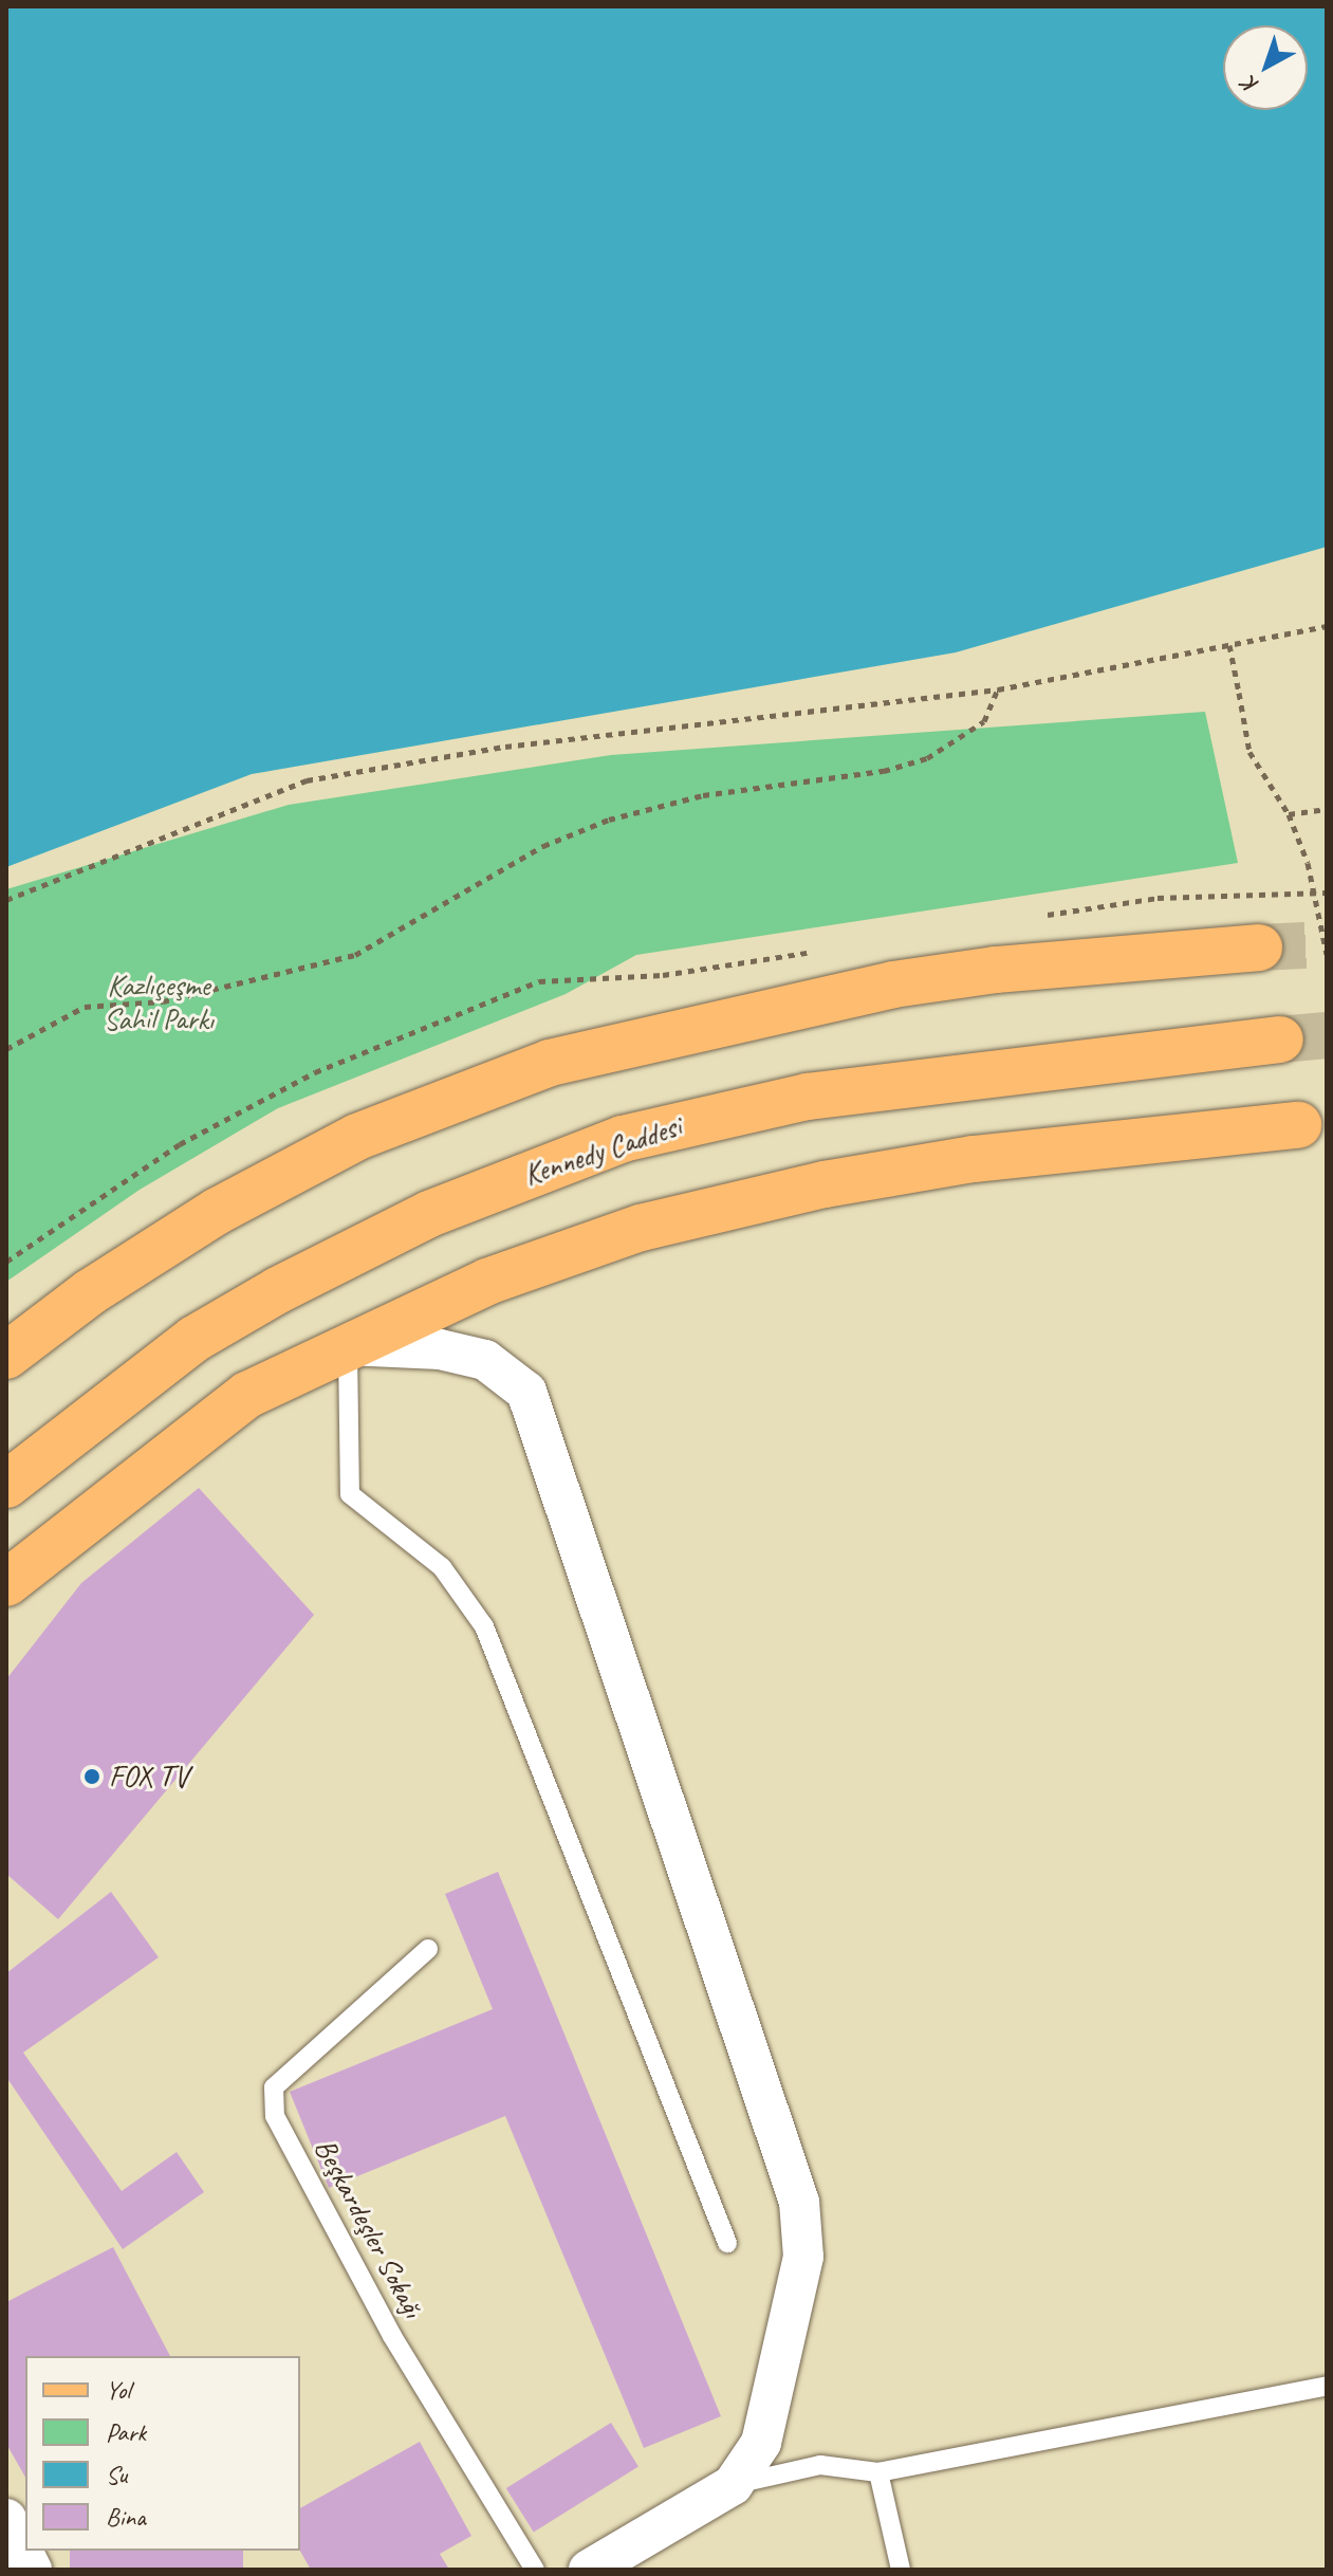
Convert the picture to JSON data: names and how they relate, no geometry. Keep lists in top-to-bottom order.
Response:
{
  "streets": {
    "main road": ["Kennedy Caddesi"],
    "lane": ["Beşkardeşler Sokağı"]
  },
  "parks": ["Kazlıçeşme Sahil Parkı"],
  "places": ["FOX TV"],
  "legend": [
    "Yol",
    "Park",
    "Su",
    "Bina"
  ],
  "north": "bottom left"
}
